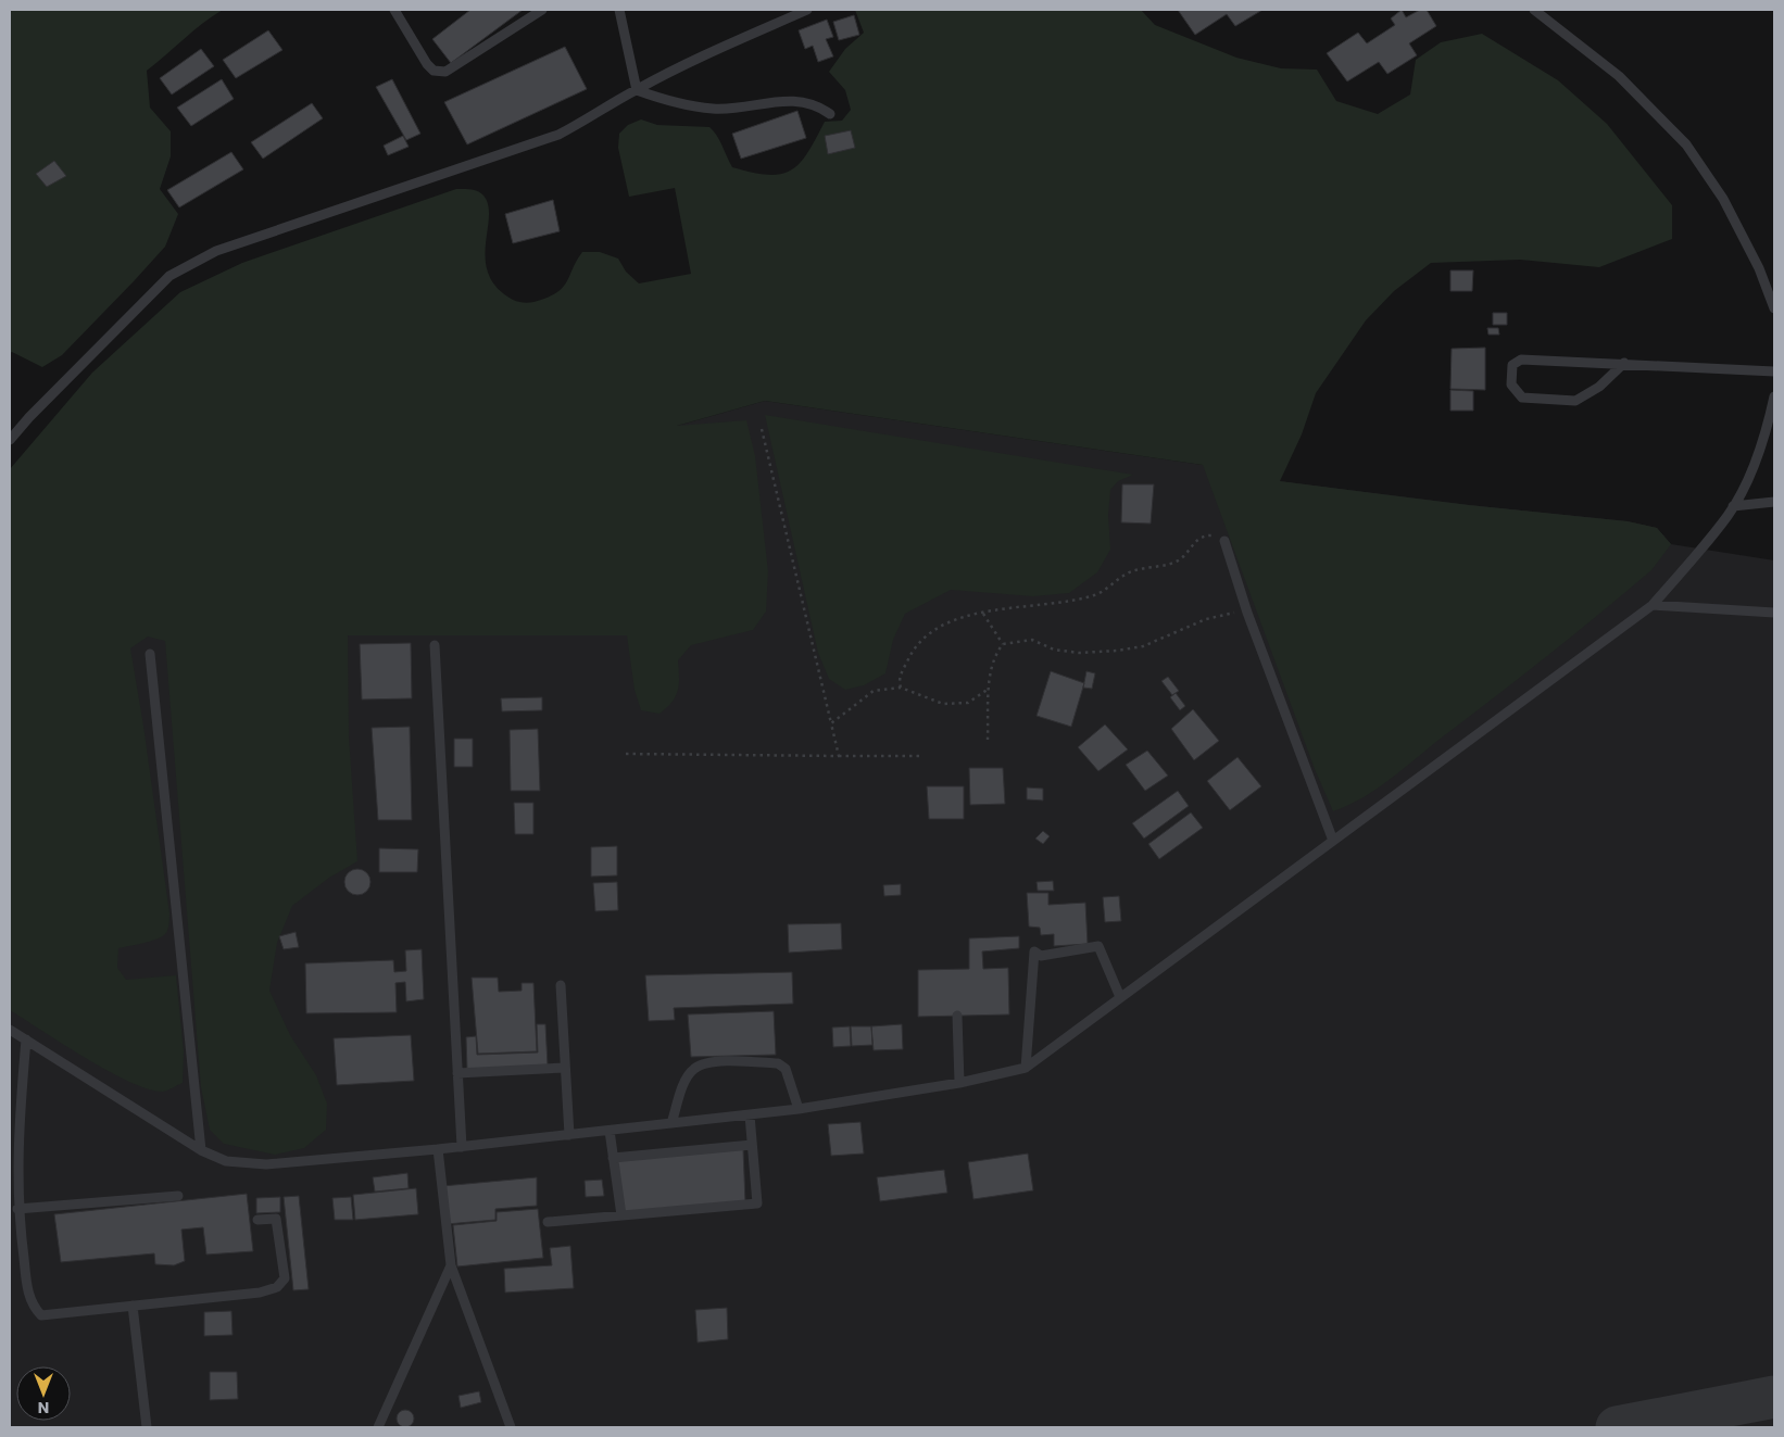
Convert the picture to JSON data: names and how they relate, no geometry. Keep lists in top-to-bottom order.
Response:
{
  "north": "bottom"
}
